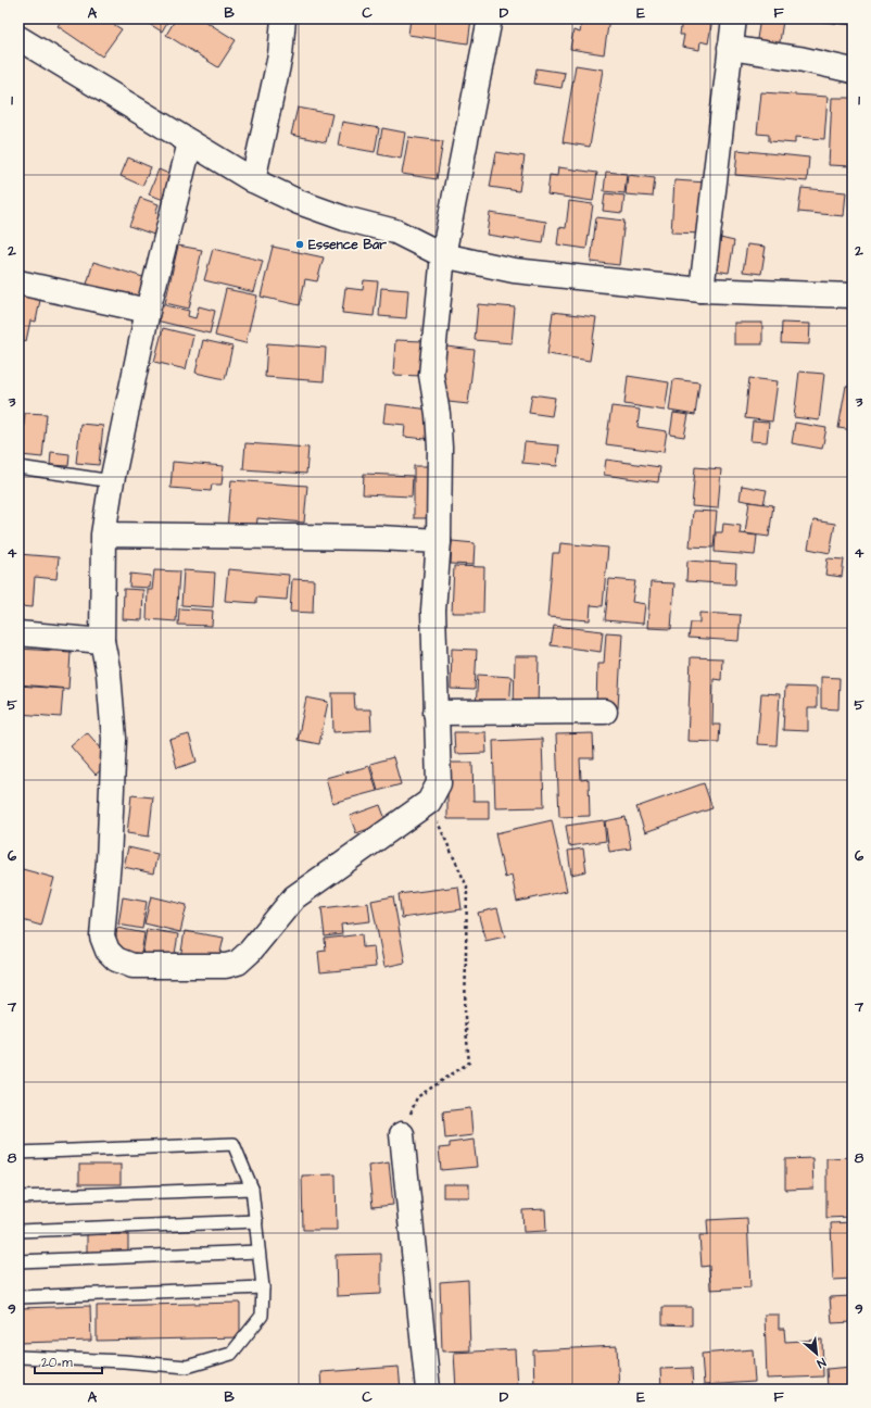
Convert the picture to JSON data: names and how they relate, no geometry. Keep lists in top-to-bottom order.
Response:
{
  "places": ["Essence Bar"],
  "scale_bar": "20 m",
  "north": "bottom right",
  "grid": {
    "columns": [
      "A",
      "B",
      "C",
      "D",
      "E",
      "F"
    ],
    "rows": [
      "1",
      "2",
      "3",
      "4",
      "5",
      "6",
      "7",
      "8",
      "9"
    ]
  }
}
